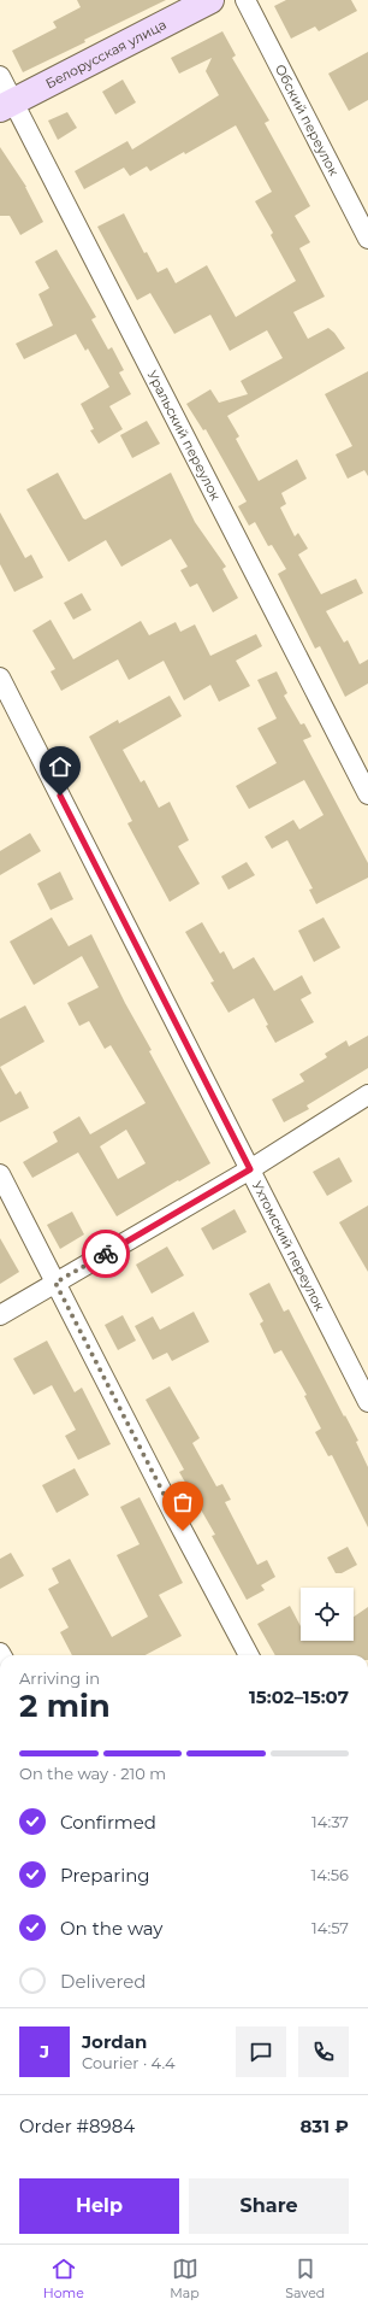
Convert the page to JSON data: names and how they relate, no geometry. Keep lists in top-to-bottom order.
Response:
{
  "streets": {
    "main road": ["Белорусская улица"],
    "street": ["Обский переулок", "Уральский переулок", "Ухтомский переулок"]
  },
  "crossings": [
    ["Белорусская улица", "Уральский переулок"]
  ],
  "page": {
    "heading": ["2 min", "Arriving in", "15:02–15:07"],
    "panel": [
      "Jordan",
      "Courier · 4.4",
      "Order #8984",
      "831 ₽"
    ],
    "bar": "On the way · 210 m",
    "list": [
      ["Confirmed", "14:37"],
      ["Preparing", "14:56"],
      ["On the way", "14:57"],
      "Delivered"
    ],
    "round": "J",
    "buttons": ["Help", "Share"],
    "tabs": ["Home", "Map", "Saved"]
  }
}
